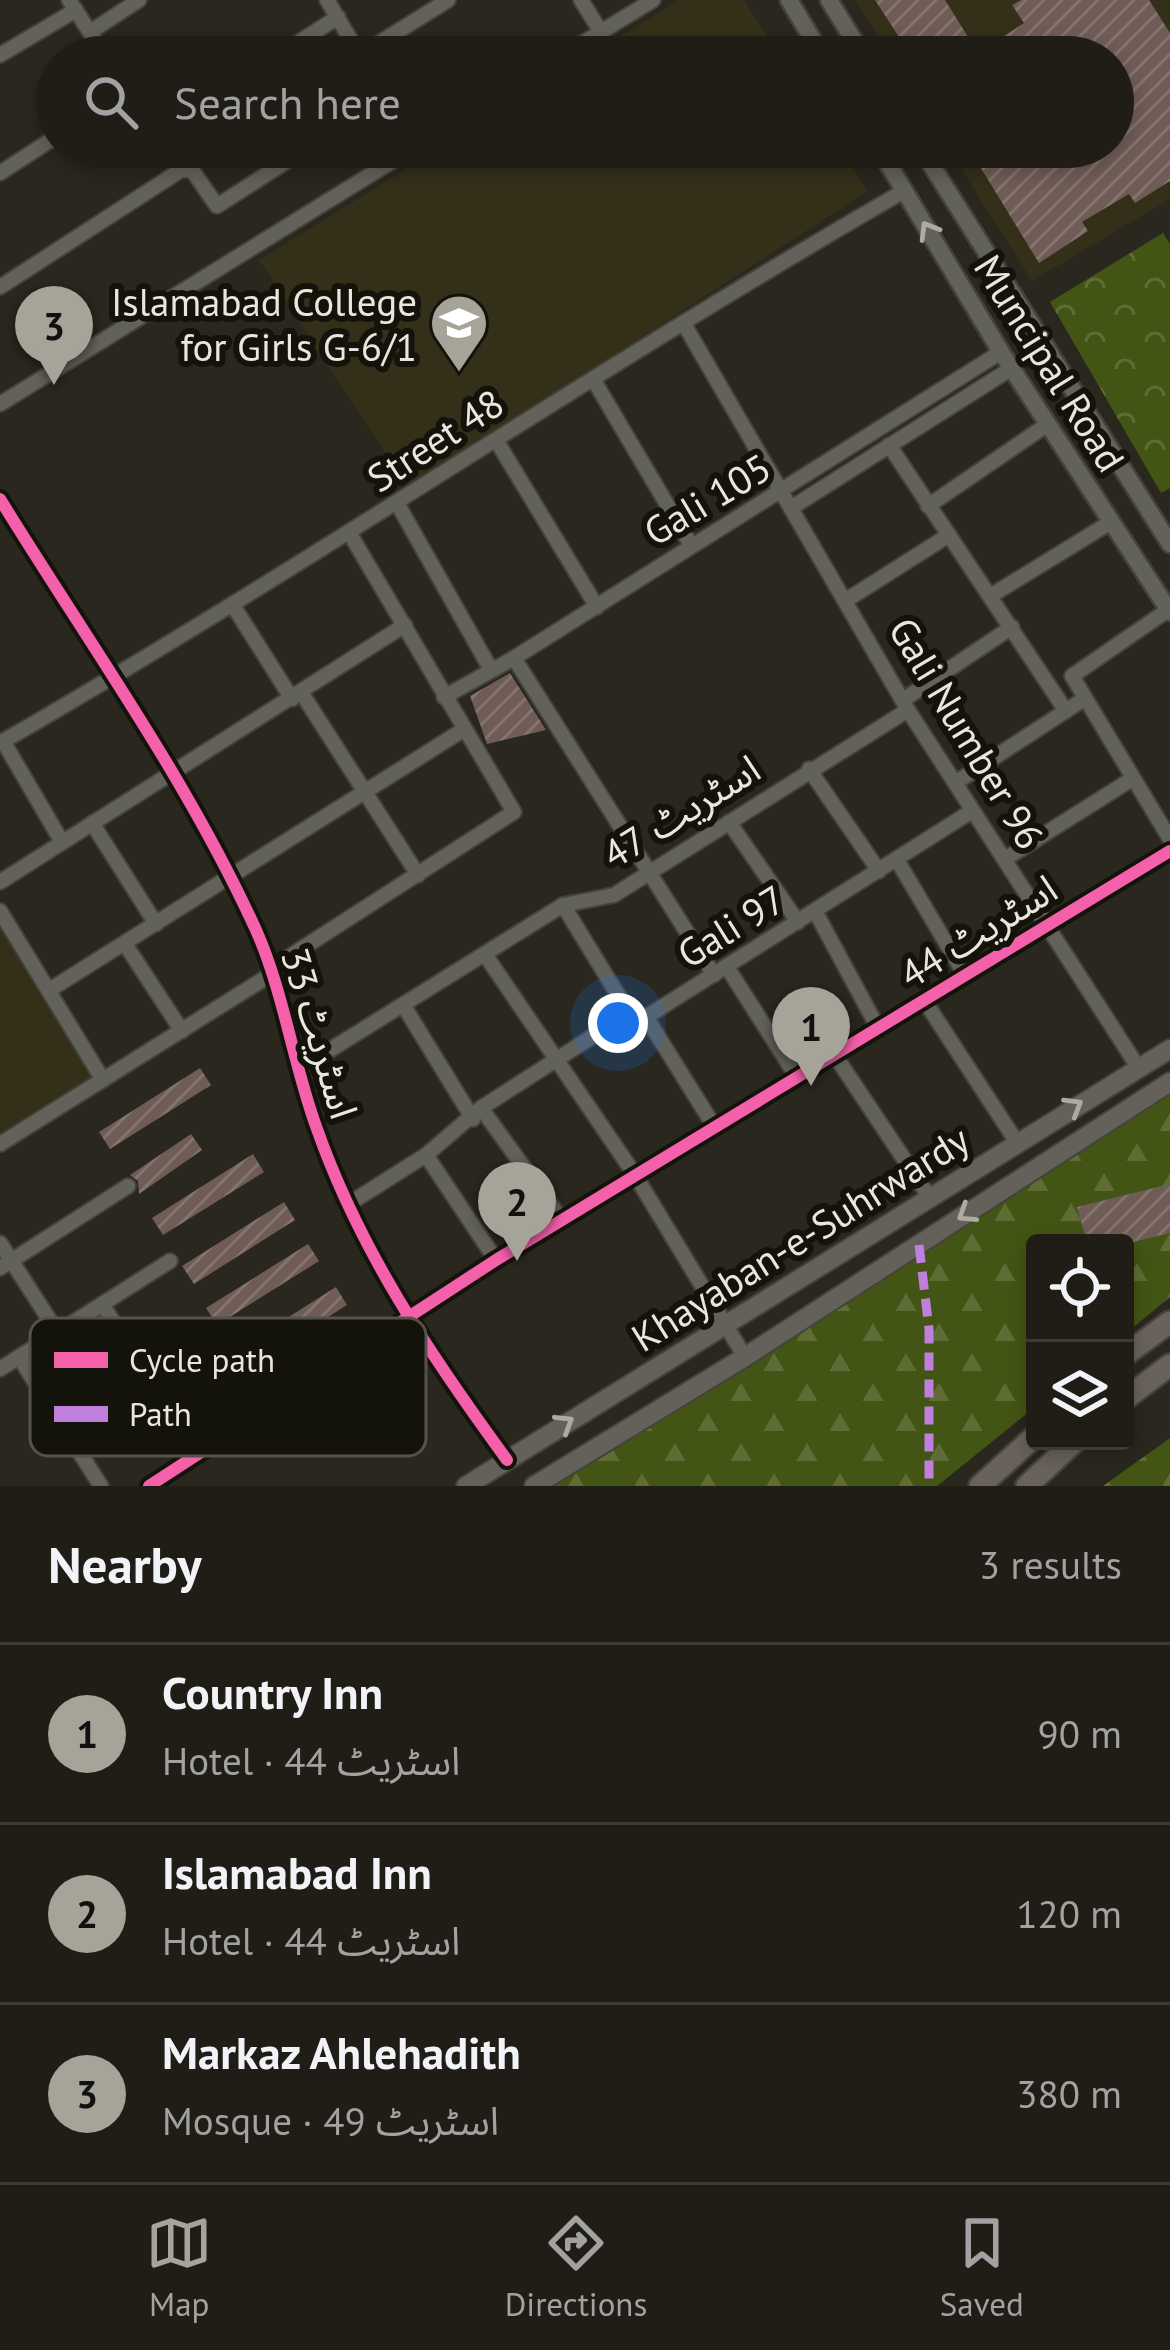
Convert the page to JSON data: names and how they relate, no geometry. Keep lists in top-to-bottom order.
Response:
{
  "streets": {
    "main road": ["Khayaban-e-Suhrwardy"],
    "street": [
      "Muncipal Road",
      "Street 48",
      "Gali 105",
      "Gali Number 96",
      "اسٹریٹ 47",
      "Gali 97",
      "اسٹریٹ 44",
      "اسٹریٹ 33"
    ]
  },
  "crossings": [
    ["Muncipal Road", "Street 48"],
    ["Muncipal Road", "Gali 105"],
    ["Street 48", "Gali Number 96"],
    ["Street 48", "اسٹریٹ 33"],
    ["Gali 105", "Gali Number 96"],
    ["Gali Number 96", "اسٹریٹ 47"],
    ["Gali Number 96", "Gali 97"],
    ["Gali Number 96", "اسٹریٹ 44"],
    ["Gali Number 96", "Khayaban-e-Suhrwardy"],
    ["اسٹریٹ 47", "اسٹریٹ 33"],
    ["اسٹریٹ 33", "Khayaban-e-Suhrwardy"]
  ],
  "places": {
    "school or university": ["Islamabad College for Girls G-6/1"]
  },
  "legend": ["Cycle path", "Path"],
  "page": {
    "search": "Search here",
    "pins": ["3", "1", "2"],
    "heading": ["Nearby", "3 results"],
    "list": [
      {
        "mark": "1",
        "name": "Country Inn",
        "note": "Hotel · اسٹریٹ 44",
        "value": "90 m"
      },
      {
        "mark": "2",
        "name": "Islamabad Inn",
        "note": "Hotel · اسٹریٹ 44",
        "value": "120 m"
      },
      {
        "mark": "3",
        "name": "Markaz Ahlehadith",
        "note": "Mosque · اسٹریٹ 49",
        "value": "380 m"
      }
    ],
    "nav": ["Map", "Directions", "Saved"]
  }
}
